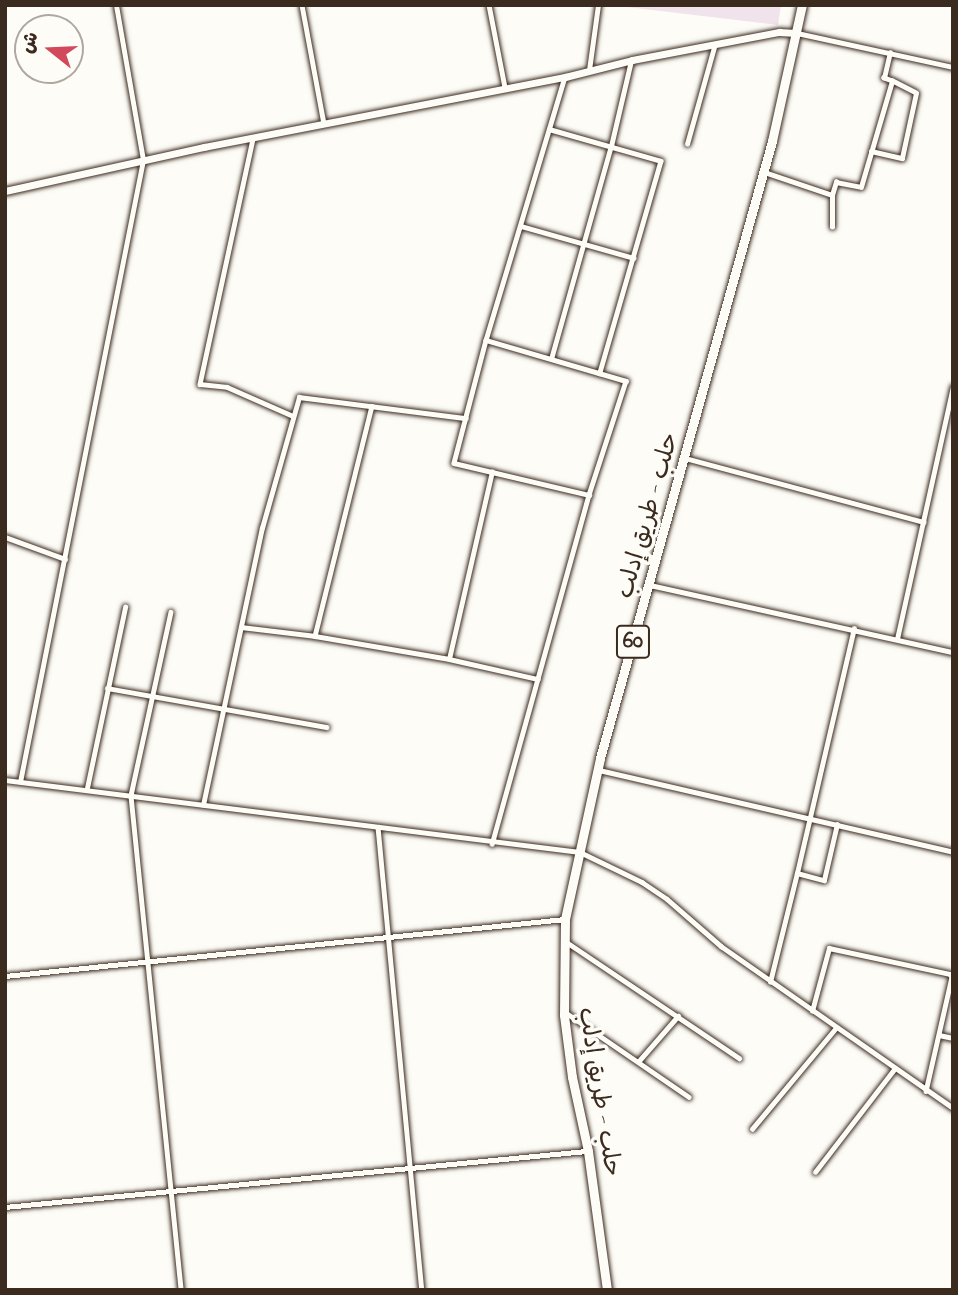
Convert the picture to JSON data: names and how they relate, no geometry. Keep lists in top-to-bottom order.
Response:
{
  "streets": {
    "highway": ["حلب - طريق إدلب", "60"]
  },
  "north": "left"
}
